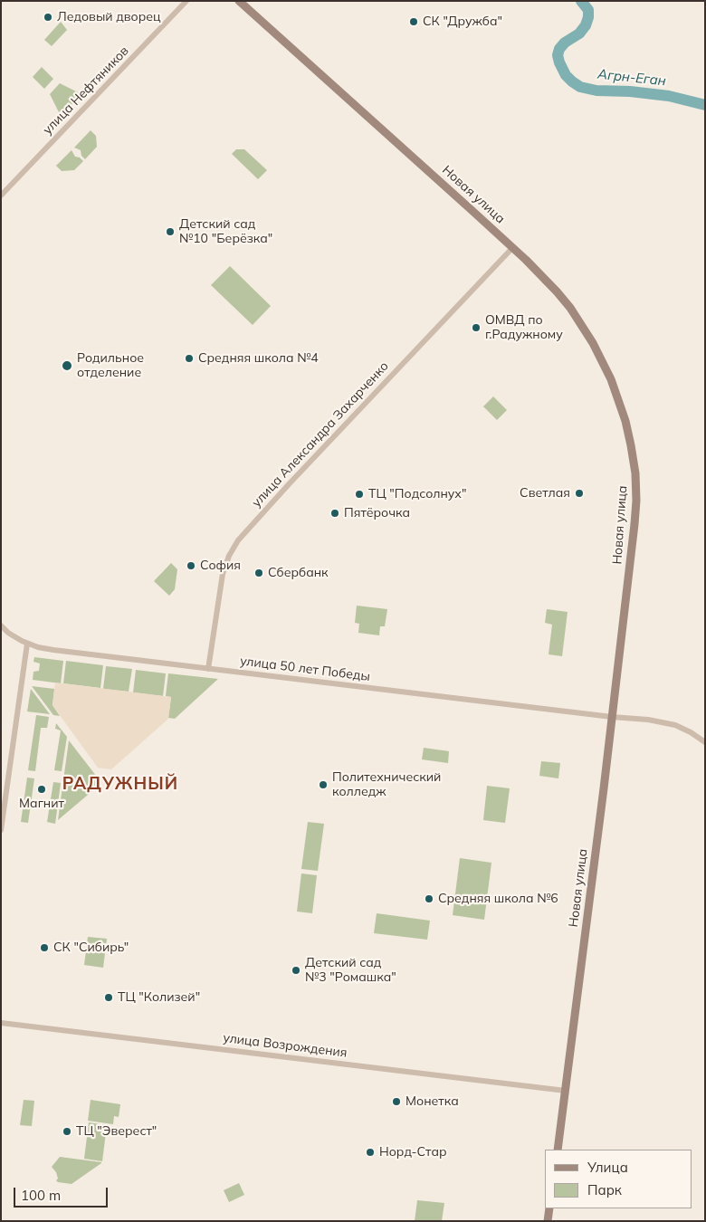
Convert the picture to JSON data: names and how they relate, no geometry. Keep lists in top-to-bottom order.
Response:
{
  "streets": {
    "street": [
      "улица Нефтяников",
      "Новая улица",
      "улица Александра Захарченко",
      "улица 50 лет Победы",
      "улица Возрождения"
    ]
  },
  "crossings": [
    ["Новая улица", "улица Александра Захарченко"],
    ["Новая улица", "улица 50 лет Победы"],
    ["Новая улица", "улица Возрождения"],
    ["улица Александра Захарченко", "улица 50 лет Победы"]
  ],
  "districts": ["РАДУЖНЫЙ"],
  "water": ["Агрн-Еган"],
  "places": [
    "Ледовый дворец",
    "СК \"Дружба\"",
    "Детский сад №10 \"Берёзка\"",
    "ОМВД по г.Радужному",
    "Средняя школа №4",
    "Родильное отделение",
    "Светлая",
    "ТЦ \"Подсолнух\"",
    "Пятёрочка",
    "София",
    "Сбербанк",
    "Политехнический колледж",
    "Магнит",
    "Средняя школа №6",
    "СК \"Сибирь\"",
    "Детский сад №3 \"Ромашка\"",
    "ТЦ \"Колизей\"",
    "Монетка",
    "ТЦ \"Эверест\"",
    "Норд-Стар"
  ],
  "legend": ["Улица", "Парк"],
  "scale_bar": "100 m"
}
